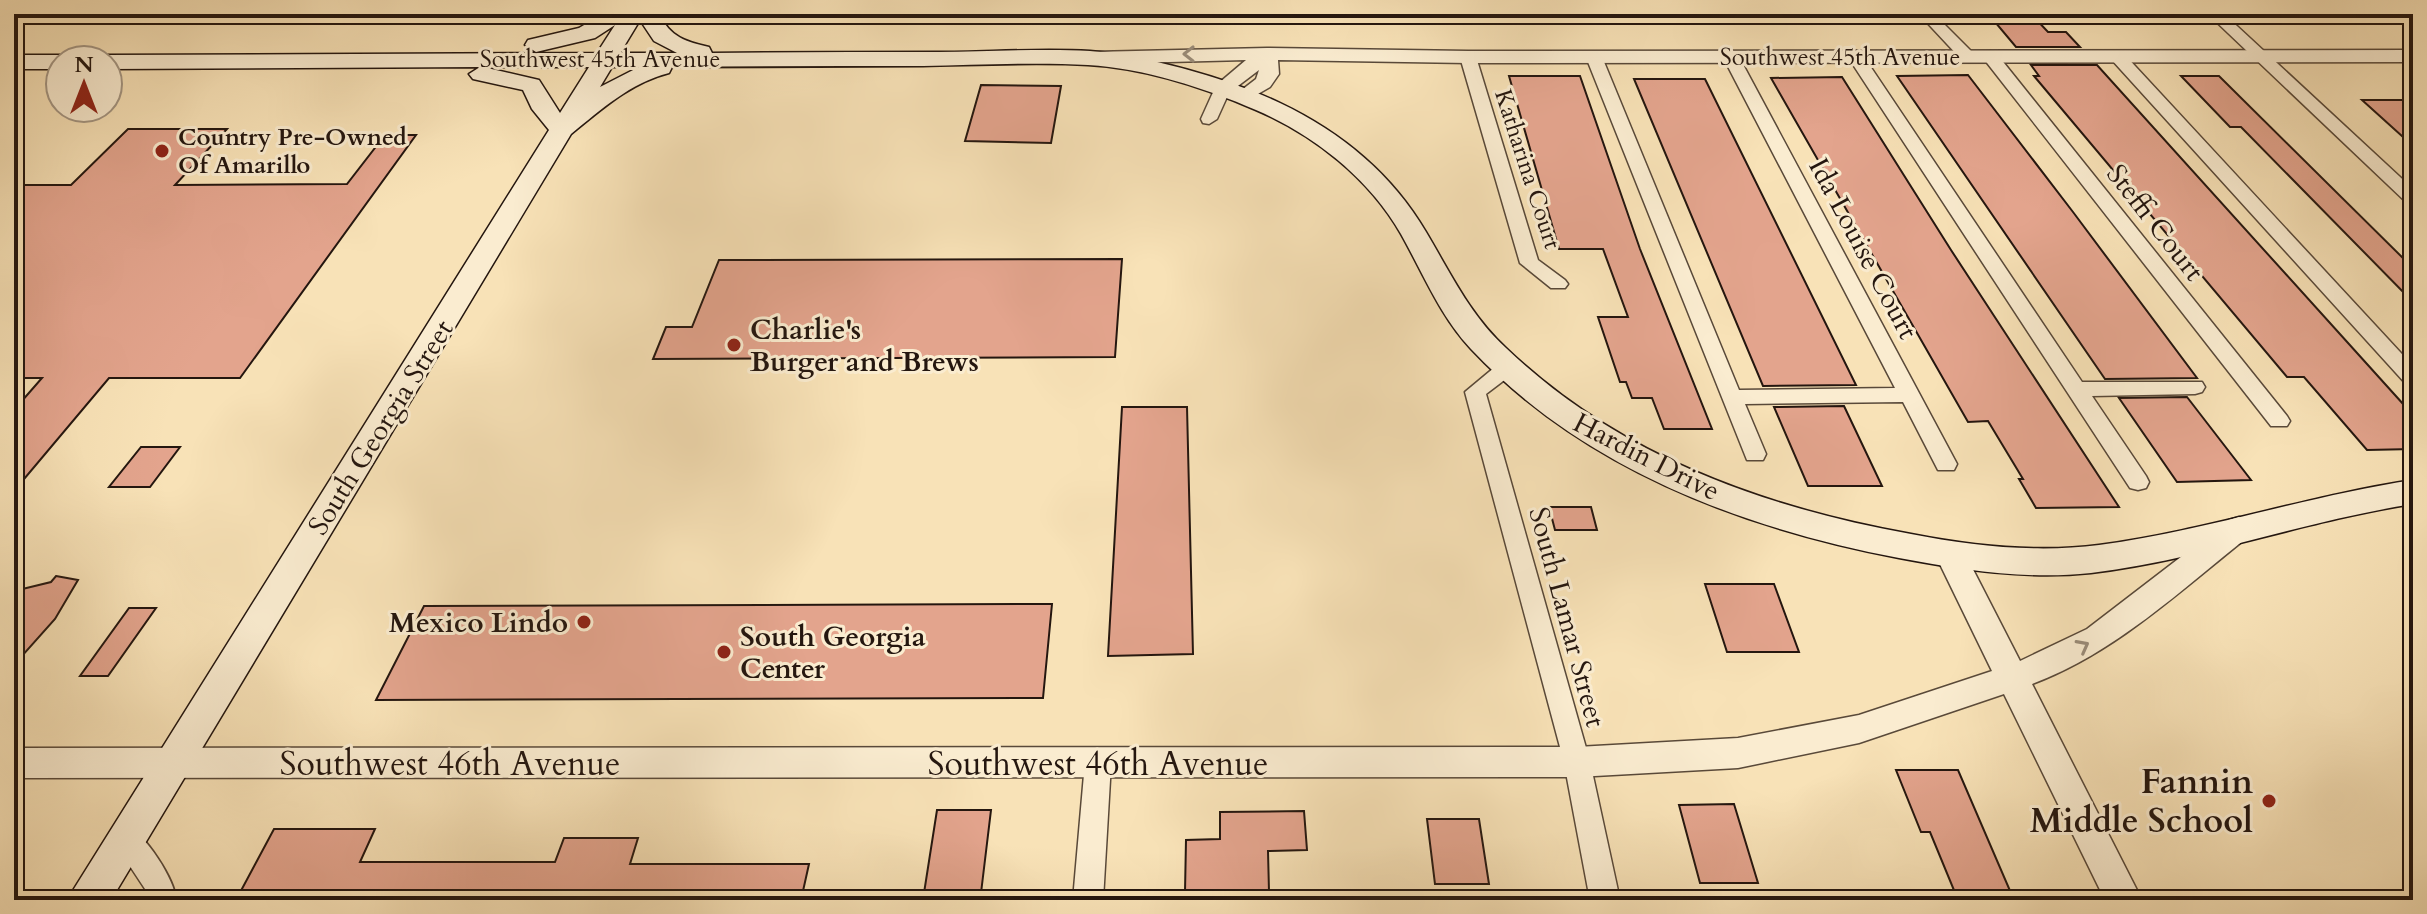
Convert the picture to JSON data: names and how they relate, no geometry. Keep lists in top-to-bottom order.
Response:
{
  "streets": {
    "main road": ["Southwest 45th Avenue", "South Georgia Street", "Hardin Drive"],
    "street": [
      "Katharina Court",
      "Steffi Court",
      "Ida Louise Court",
      "South Lamar Street",
      "Southwest 46th Avenue"
    ]
  },
  "crossings": [
    ["Southwest 45th Avenue", "Katharina Court"],
    ["Southwest 45th Avenue", "Steffi Court"],
    ["Southwest 45th Avenue", "Ida Louise Court"],
    ["Southwest 45th Avenue", "South Georgia Street"],
    ["Southwest 45th Avenue", "Hardin Drive"],
    ["South Georgia Street", "Southwest 46th Avenue"],
    ["Hardin Drive", "South Lamar Street"],
    ["Hardin Drive", "Southwest 46th Avenue"],
    ["South Lamar Street", "Southwest 46th Avenue"]
  ],
  "places": [
    "Country Pre-Owned Of Amarillo",
    "Charlie's Burger and Brews",
    "Mexico Lindo",
    "South Georgia Center",
    "Fannin Middle School"
  ],
  "north": "top"
}
